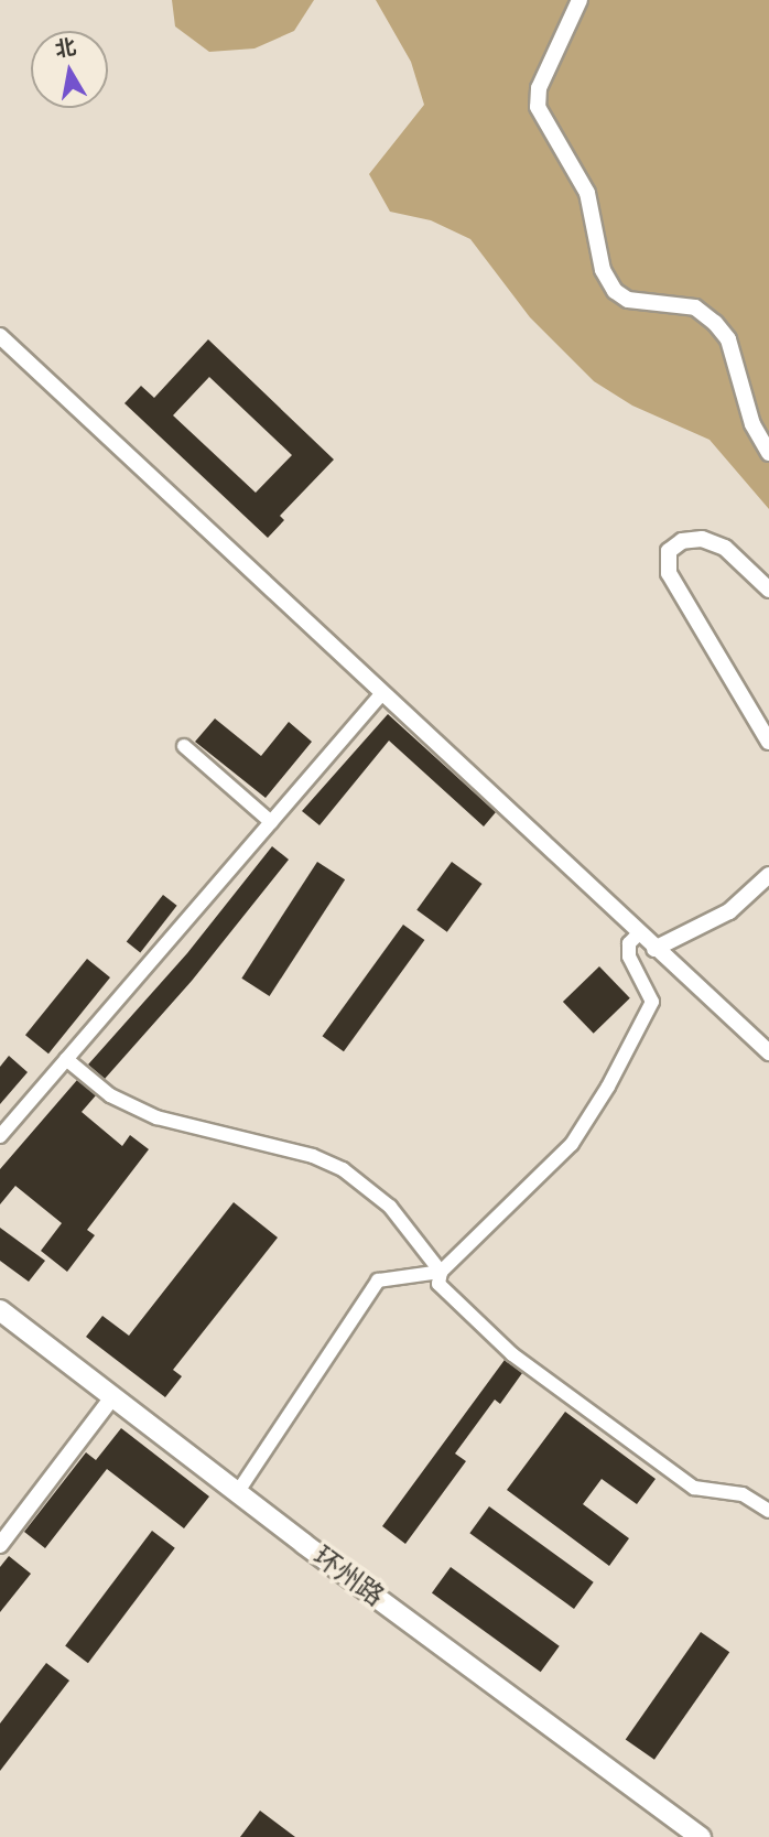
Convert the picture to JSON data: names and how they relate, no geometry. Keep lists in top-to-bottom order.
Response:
{
  "streets": {
    "main road": ["环州路"]
  },
  "north": "top"
}
